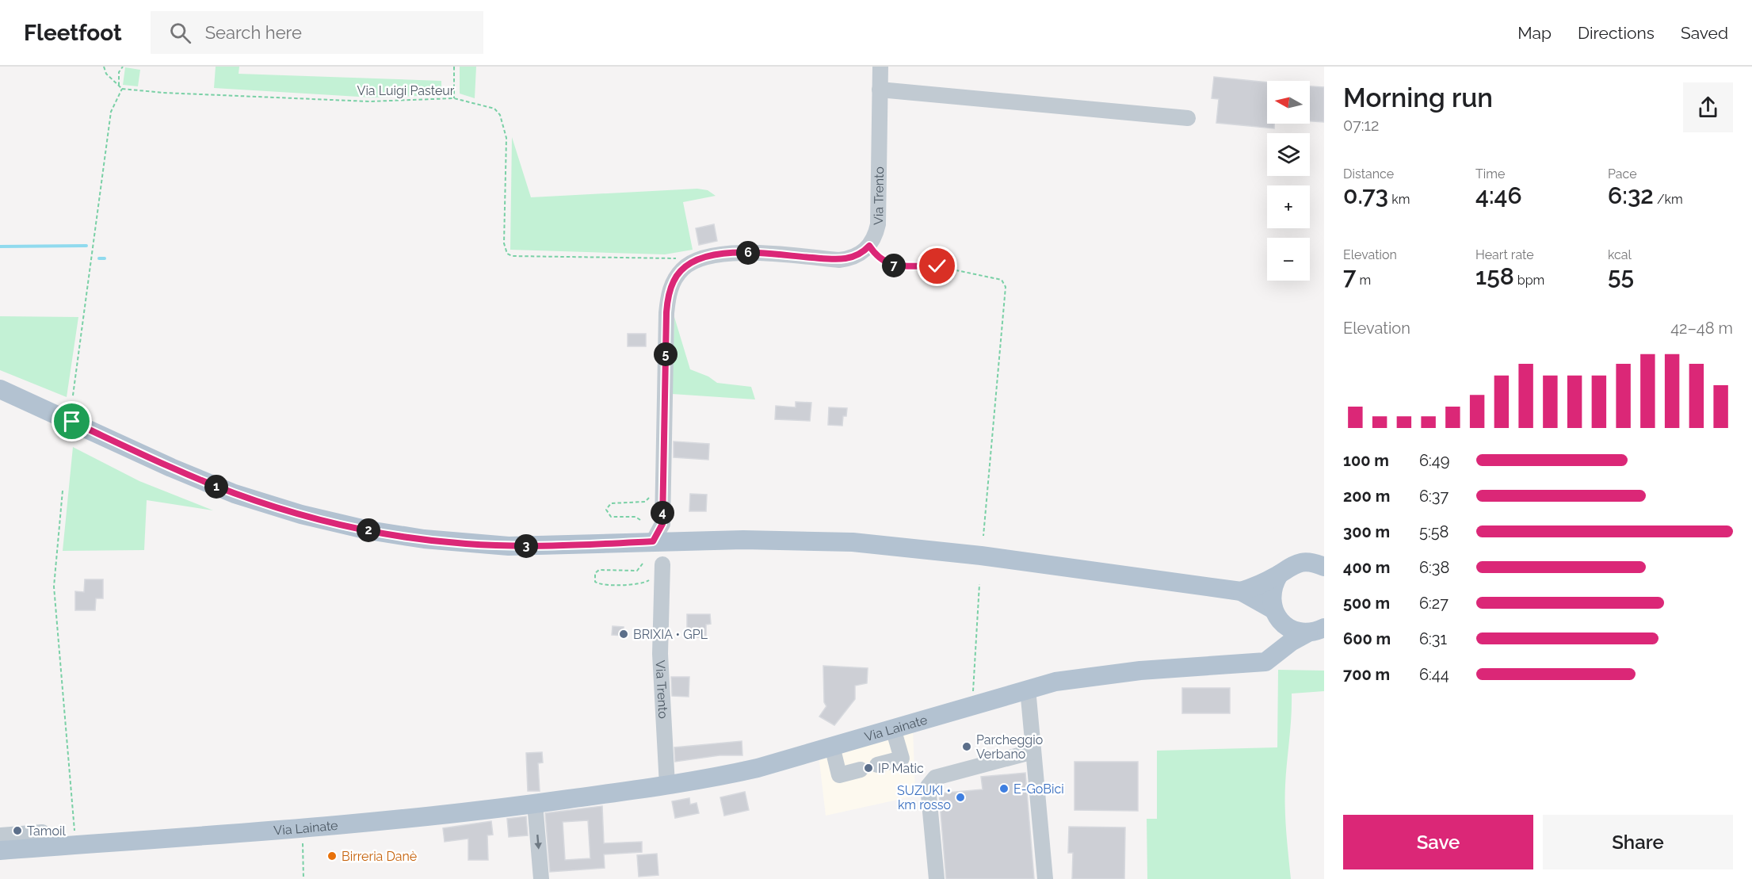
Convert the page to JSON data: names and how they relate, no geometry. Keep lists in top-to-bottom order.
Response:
{
  "streets": {
    "main road": ["Via Lainate"],
    "street": ["Via Trento"],
    "path": ["Via Luigi Pasteur"]
  },
  "crossings": [
    ["Via Trento", "Via Lainate"]
  ],
  "places": [
    "BRIXIA • GPL",
    "Parcheggio Verbano",
    "IP Matic",
    "E-GoBici",
    "SUZUKI • km rosso",
    "Tamoil",
    "Birreria Danè"
  ],
  "north": "left",
  "page": {
    "header": "Fleetfoot",
    "search": "Search here",
    "nav": ["Map", "Directions", "Saved"],
    "heading": ["Morning run", "07:12"],
    "map_buttons": ["+", "−"],
    "stats": [
      ["Distance", "0.73 km"],
      ["Time", "4:46"],
      ["Pace", "6:32 /km"],
      ["Elevation", "7 m"],
      ["Heart rate", "158 bpm"],
      ["kcal", "55"]
    ],
    "pins": [
      "6",
      "7",
      "5",
      "1",
      "4",
      "2",
      "3"
    ],
    "chart": ["Elevation", "42–48 m"],
    "list": [
      {
        "name": "100 m",
        "note": "6:49"
      },
      {
        "name": "200 m",
        "note": "6:37"
      },
      {
        "name": "300 m",
        "note": "5:58"
      },
      {
        "name": "400 m",
        "note": "6:38"
      },
      {
        "name": "500 m",
        "note": "6:27"
      },
      {
        "name": "600 m",
        "note": "6:31"
      },
      {
        "name": "700 m",
        "note": "6:44"
      }
    ],
    "buttons": ["Save", "Share"]
  }
}
